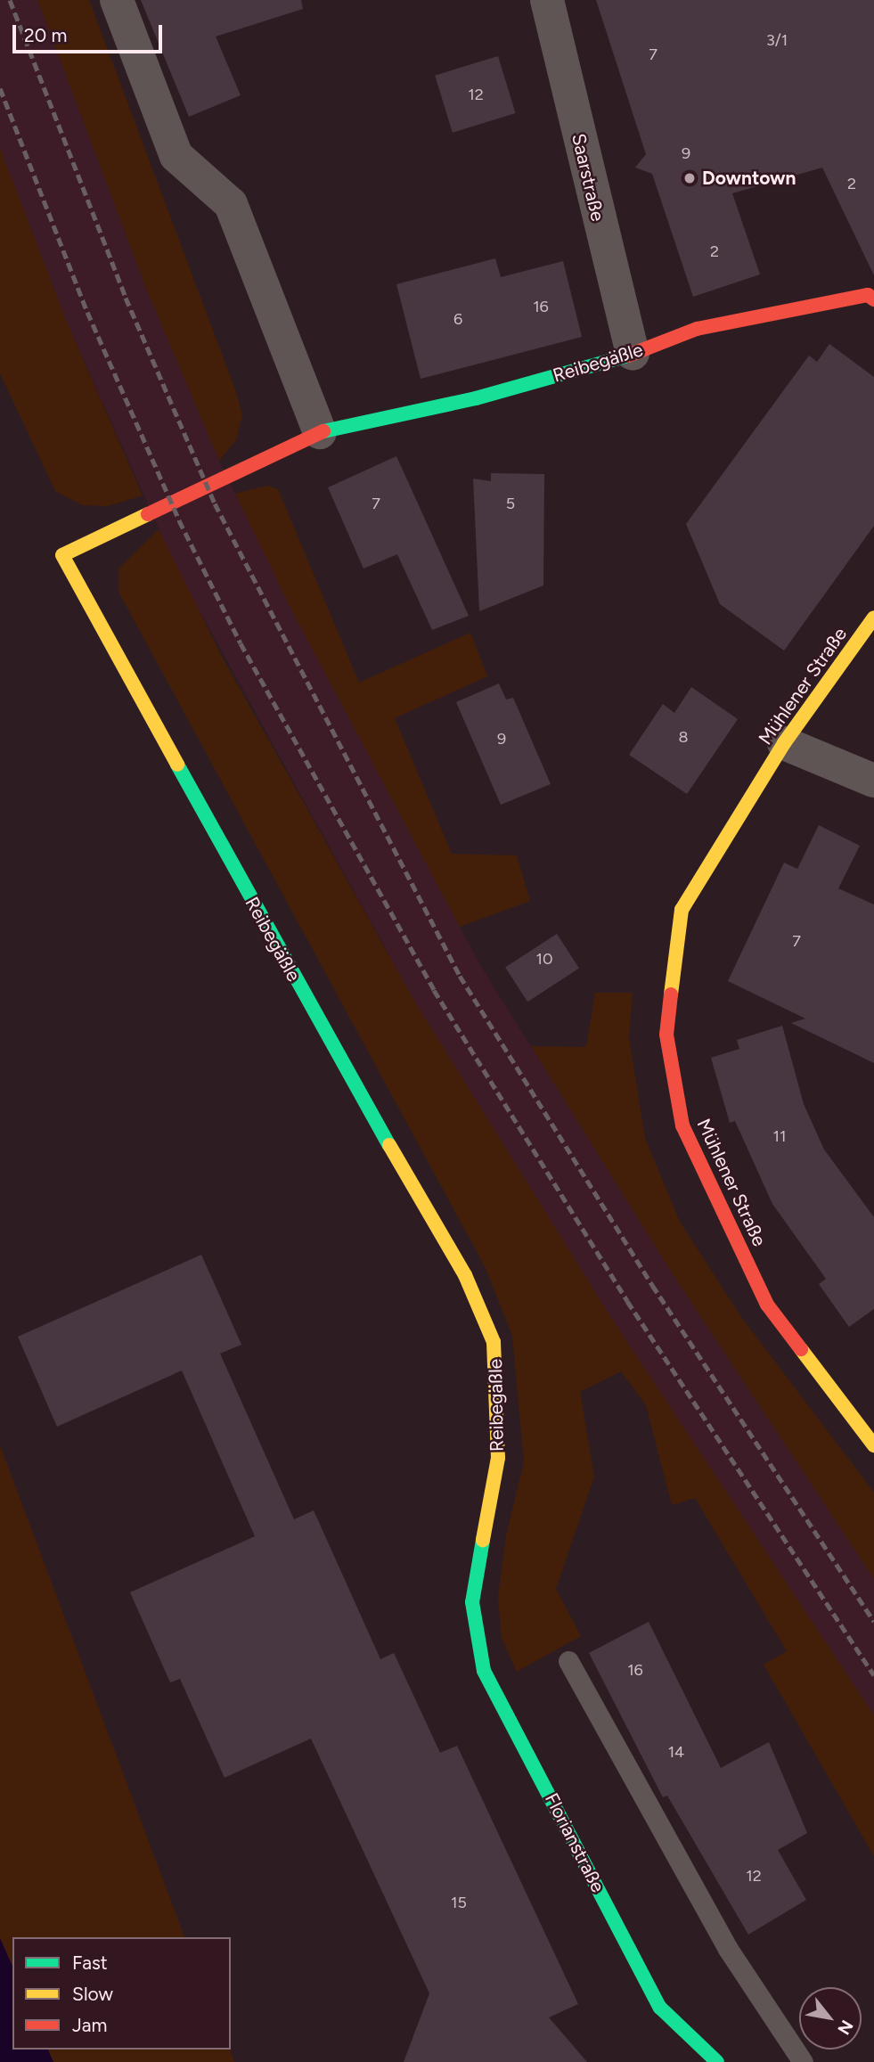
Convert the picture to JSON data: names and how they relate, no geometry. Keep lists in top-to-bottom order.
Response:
{
  "streets": {
    "street": [
      "Saarstraße",
      "Reibegäßle",
      "Mühlener Straße",
      "Florianstraße"
    ]
  },
  "crossings": [
    ["Saarstraße", "Reibegäßle"],
    ["Reibegäßle", "Florianstraße"]
  ],
  "places": ["Downtown"],
  "house_numbers": [
    "3/1",
    "7",
    "12",
    "9",
    "2",
    "2",
    "16",
    "6",
    "7",
    "5",
    "8",
    "9",
    "7",
    "10",
    "11",
    "16",
    "14",
    "12",
    "15"
  ],
  "legend": ["Fast", "Slow", "Jam"],
  "scale_bar": "20 m",
  "north": "bottom right"
}
